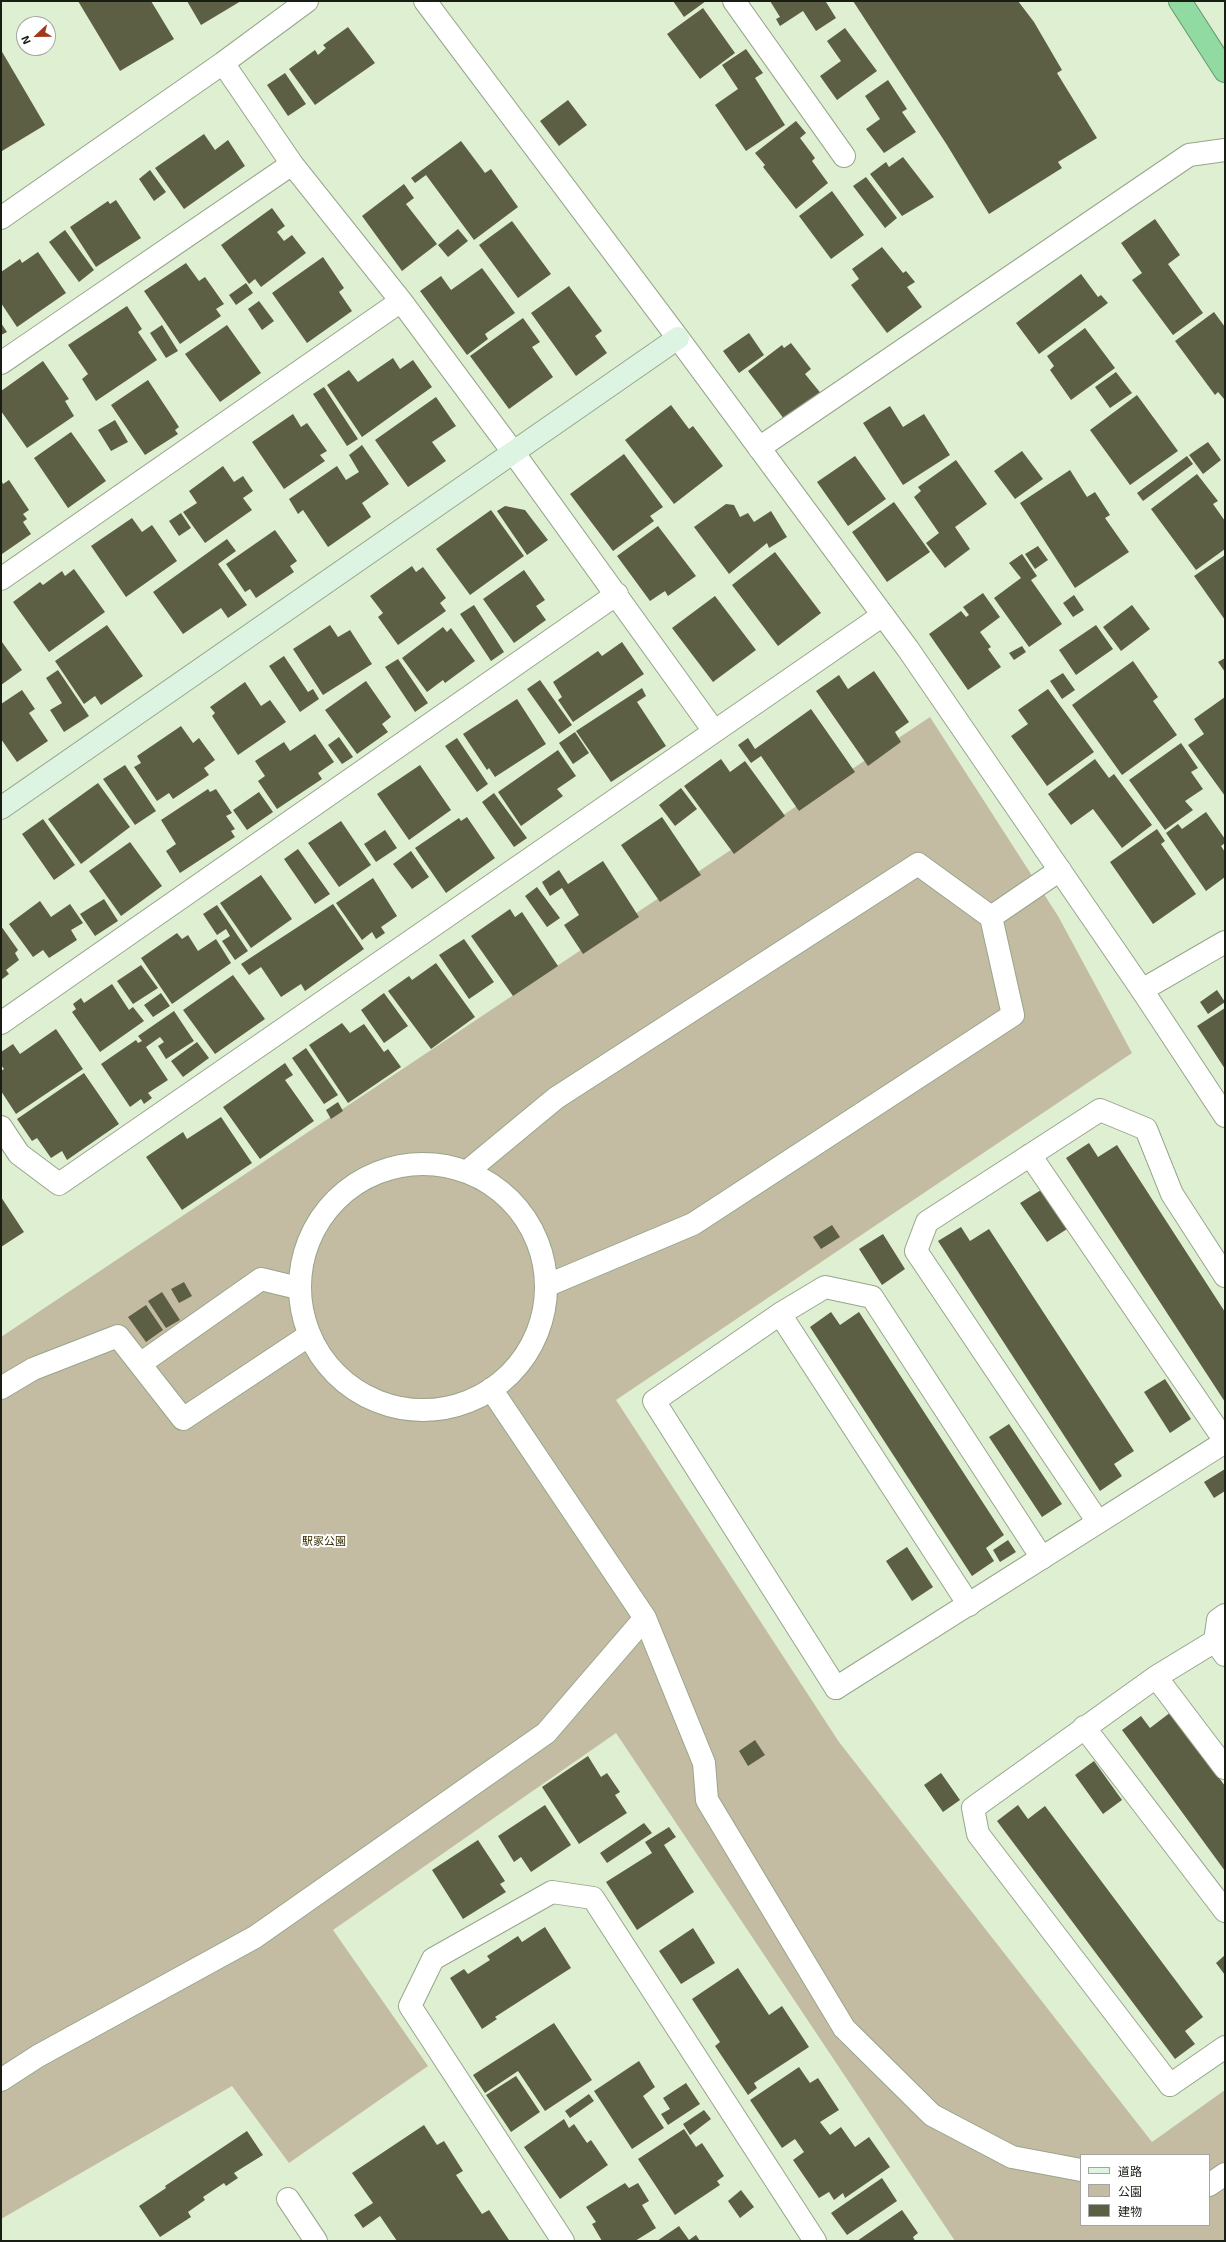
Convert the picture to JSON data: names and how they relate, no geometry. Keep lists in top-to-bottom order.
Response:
{
  "parks": ["駅家公園"],
  "legend": ["道路", "公園", "建物"],
  "north": "left"
}
